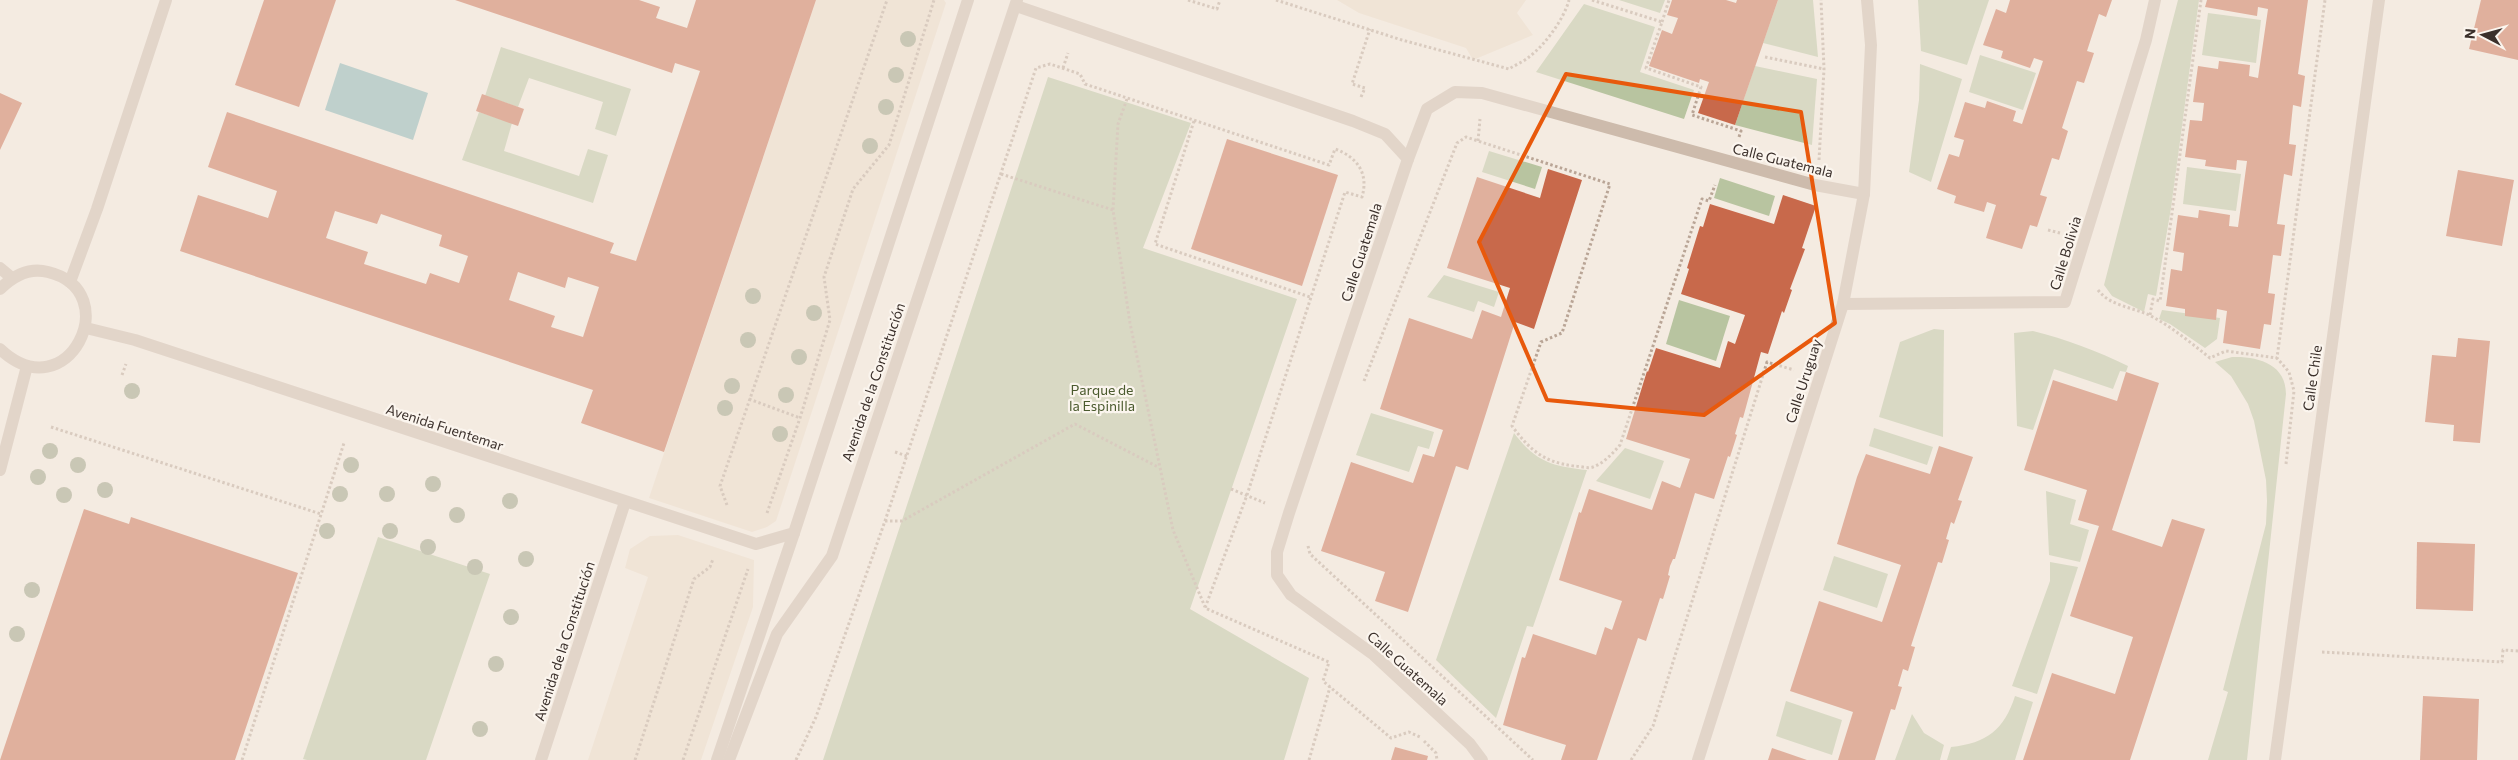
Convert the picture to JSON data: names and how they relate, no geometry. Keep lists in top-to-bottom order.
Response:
{
  "streets": {
    "street": [
      "Calle Guatemala",
      "Calle Bolivia",
      "Calle Chile",
      "Calle Uruguay",
      "Avenida de la Constitución",
      "Avenida Fuentemar"
    ]
  },
  "crossings": [
    ["Calle Guatemala", "Calle Uruguay"],
    ["Calle Bolivia", "Calle Uruguay"],
    ["Avenida de la Constitución", "Avenida Fuentemar"]
  ],
  "parks": ["Parque de la Espinilla"],
  "north": "left"
}
